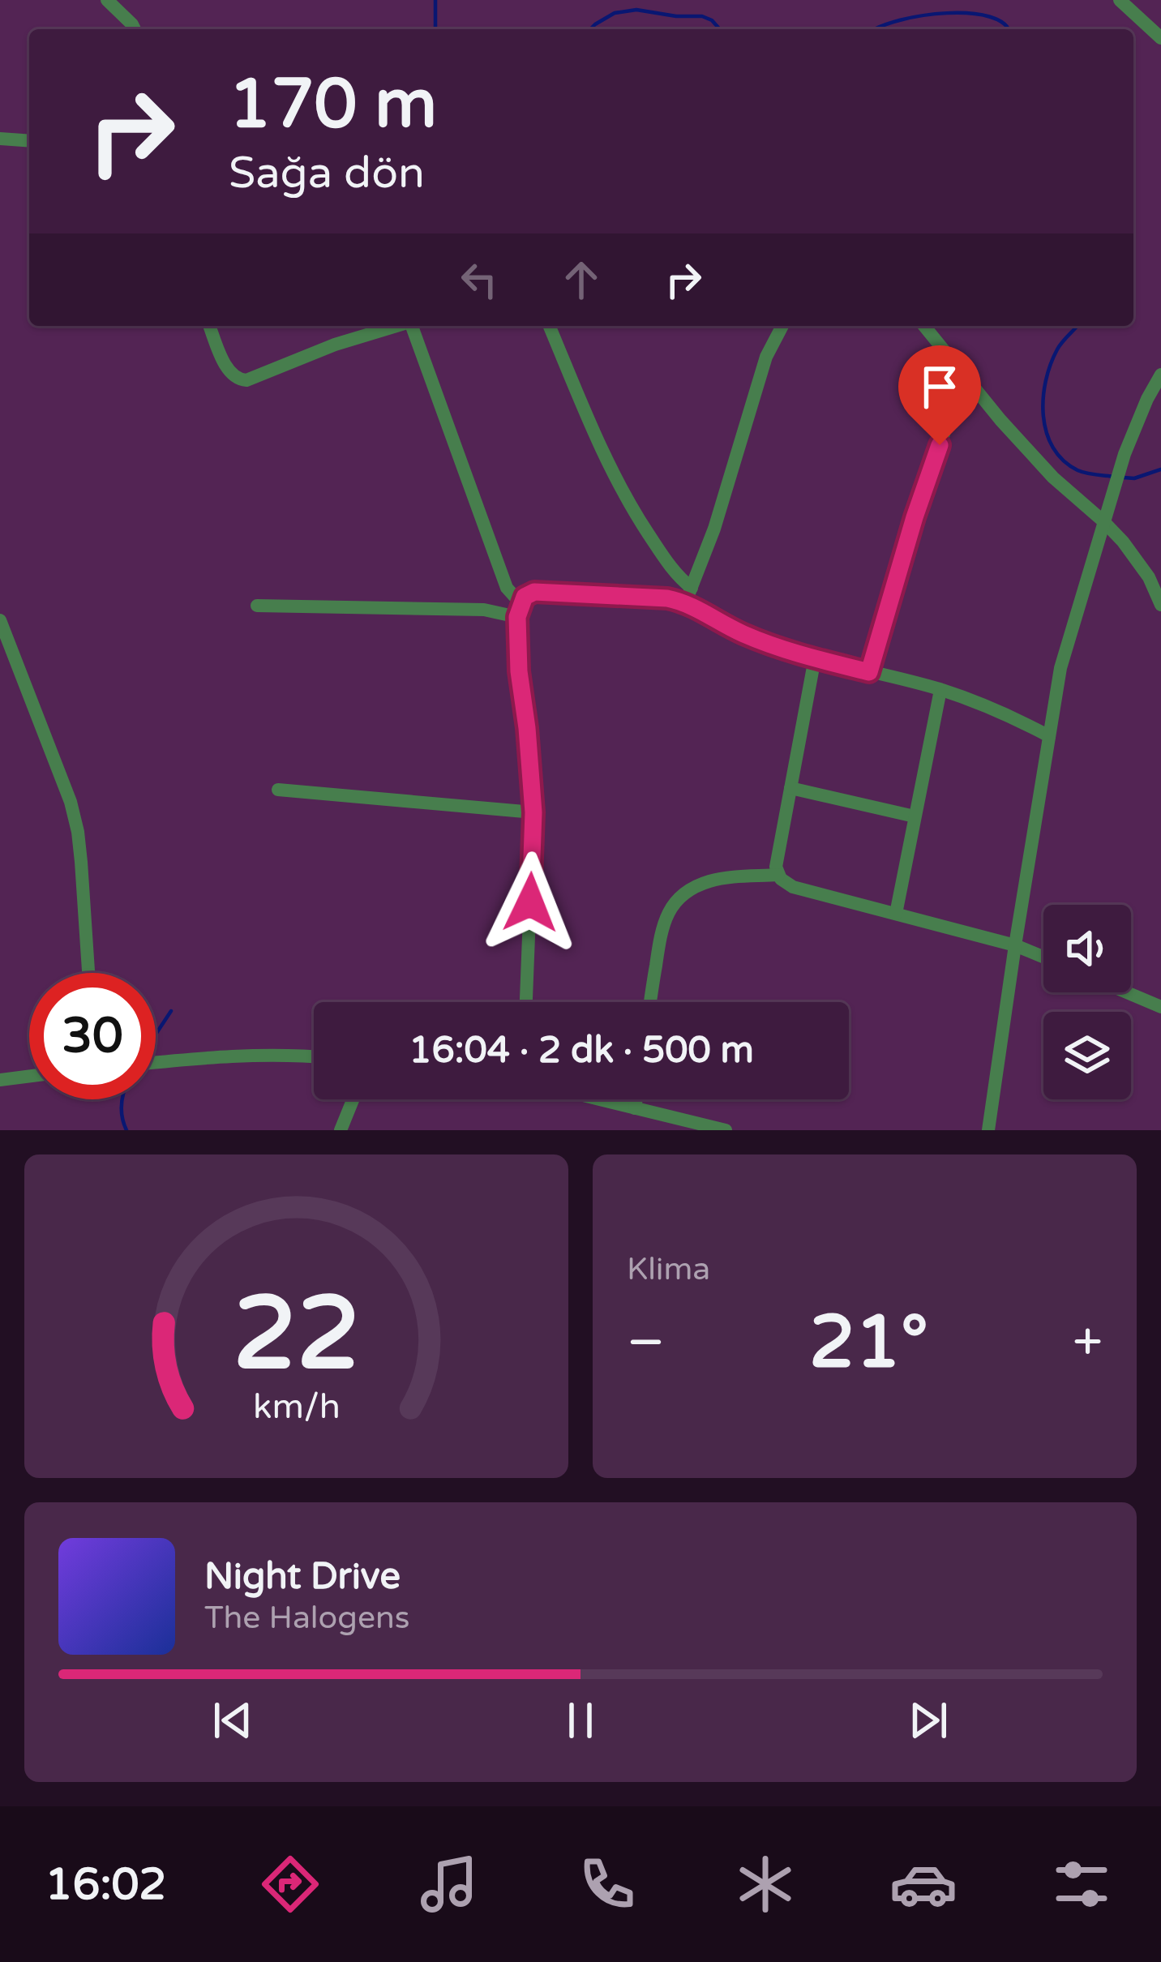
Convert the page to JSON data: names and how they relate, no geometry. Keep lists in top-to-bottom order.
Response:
{
  "page": {
    "turn": ["170 m", "Sağa dön"],
    "limit": "30",
    "trip": "16:04 · 2 dk · 500 m",
    "tile": "Klima",
    "heat": ["−", "21°", "+"],
    "song": ["Night Drive", "The Halogens"],
    "tabs": "16:02",
    "gauge": ["22", "km/h"]
  }
}
